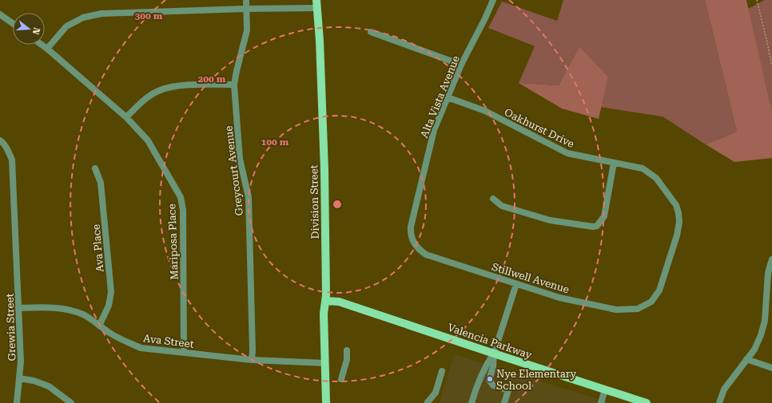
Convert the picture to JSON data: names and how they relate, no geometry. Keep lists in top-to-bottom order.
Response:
{
  "streets": {
    "main road": ["Division Street", "Valencia Parkway"],
    "street": [
      "Alta Vista Avenue",
      "Oakhurst Drive",
      "Greycourt Avenue",
      "Mariposa Place",
      "Ava Place",
      "Stillwell Avenue",
      "Grewia Street",
      "Ava Street"
    ]
  },
  "crossings": [
    ["Alta Vista Avenue", "Oakhurst Drive"],
    ["Alta Vista Avenue", "Stillwell Avenue"],
    ["Oakhurst Drive", "Stillwell Avenue"],
    ["Greycourt Avenue", "Ava Street"],
    ["Division Street", "Ava Street"],
    ["Division Street", "Valencia Parkway"],
    ["Mariposa Place", "Ava Street"],
    ["Ava Place", "Ava Street"],
    ["Grewia Street", "Ava Street"]
  ],
  "places": ["Nye Elementary School"],
  "north": "right",
  "rings": ["300 m", "200 m", "100 m"]
}
